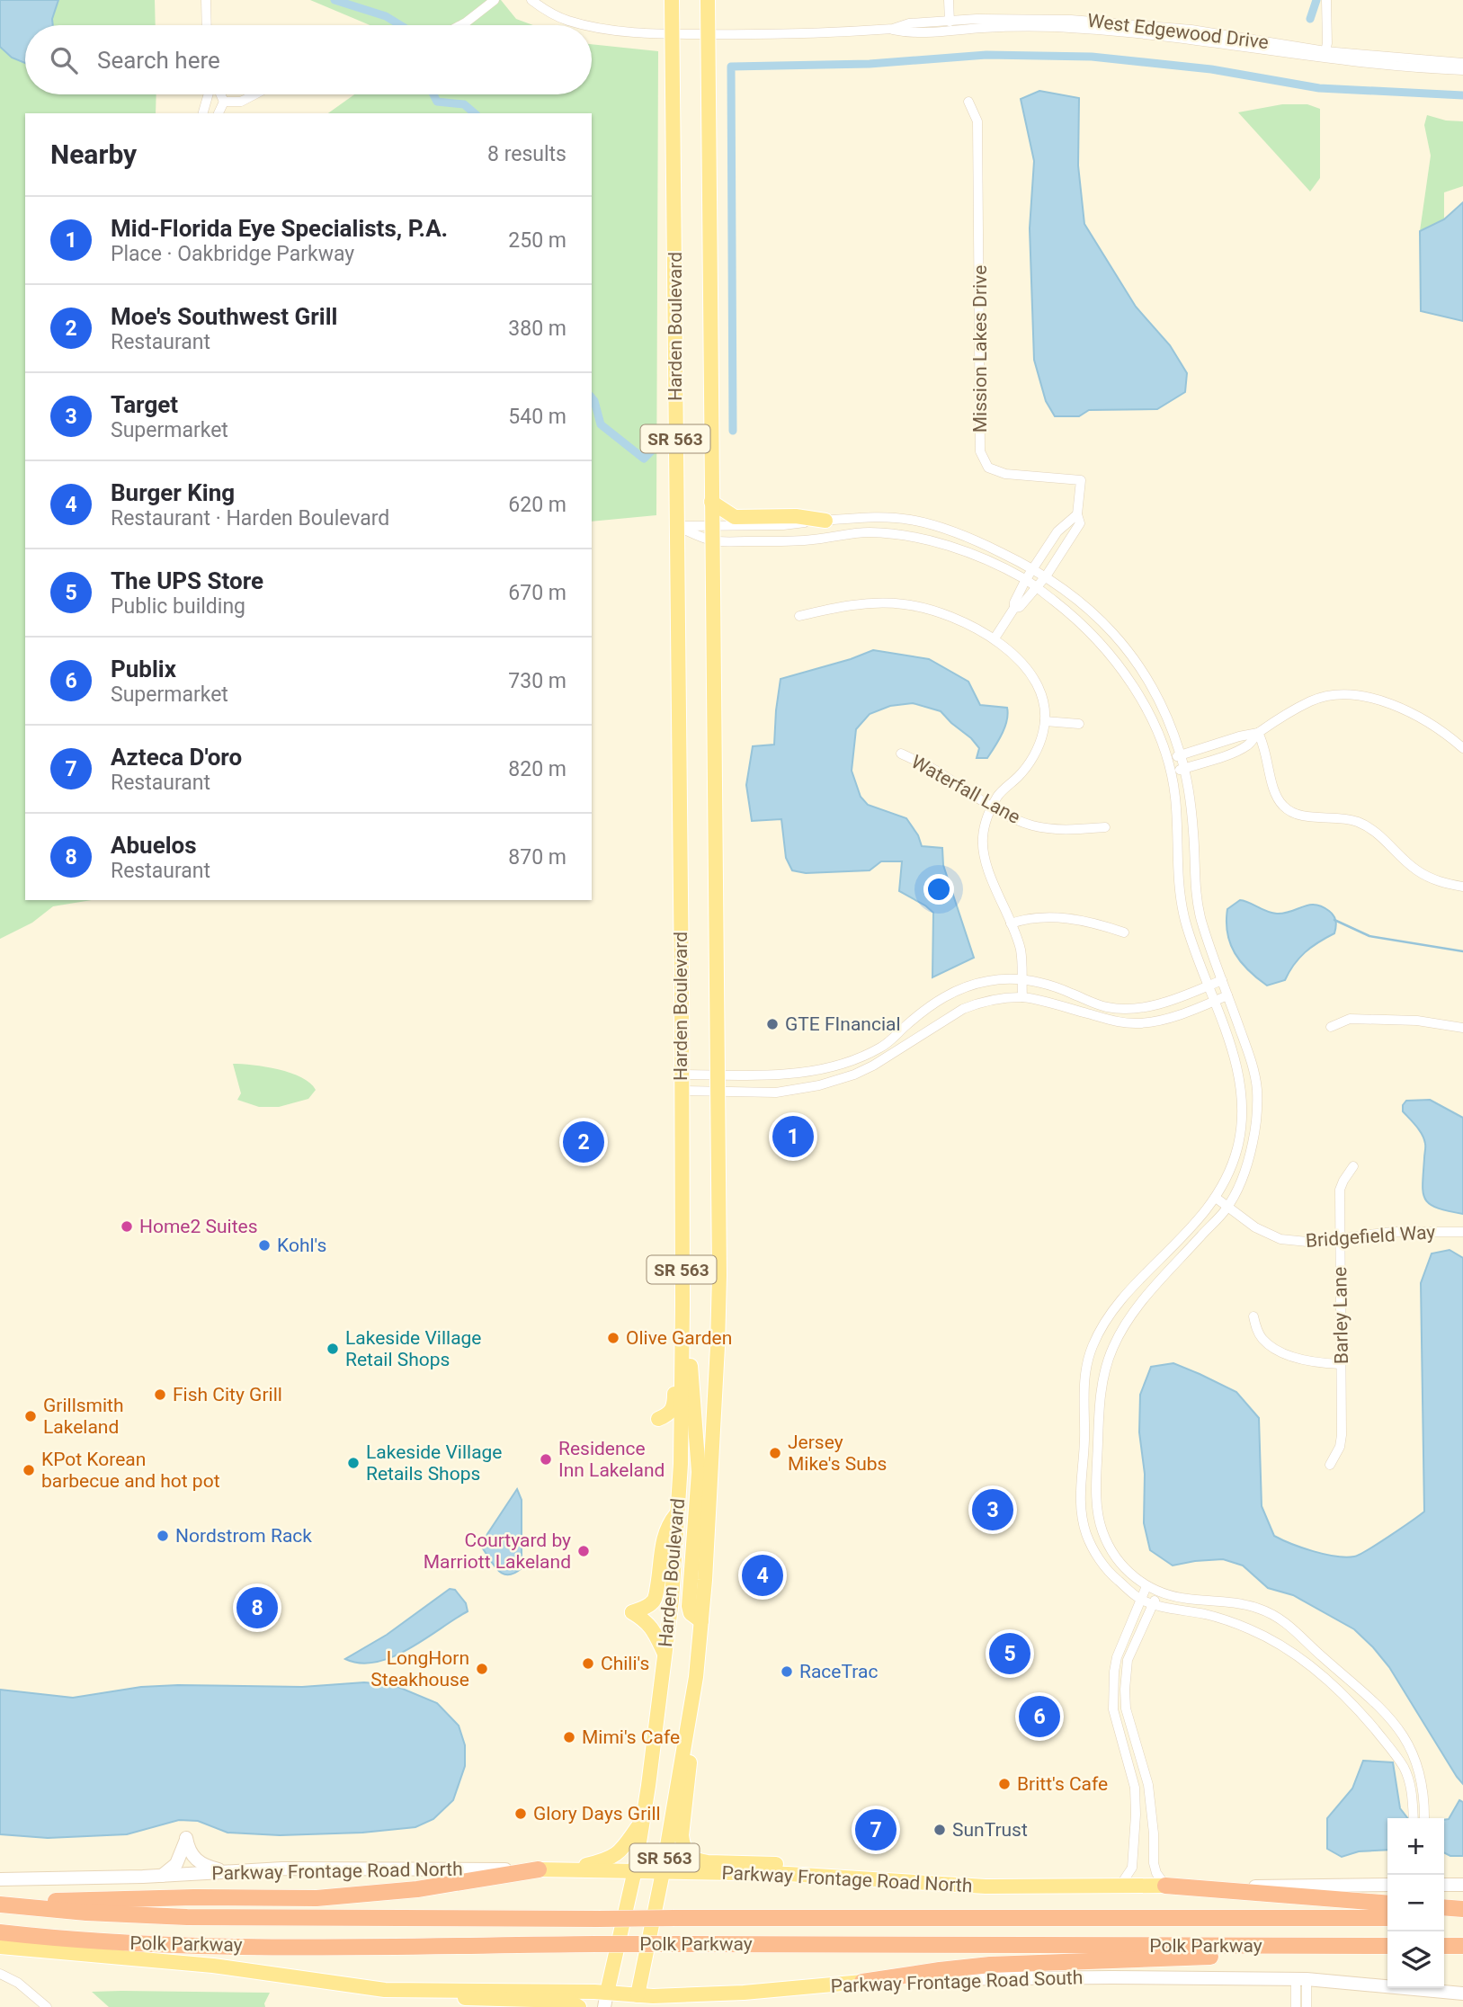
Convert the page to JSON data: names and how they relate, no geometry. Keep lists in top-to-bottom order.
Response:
{
  "streets": {
    "highway": ["Polk Parkway"],
    "main road": [
      "Harden Boulevard",
      "SR 563",
      "Parkway Frontage Road North",
      "Parkway Frontage Road South"
    ],
    "street": [
      "West Edgewood Drive",
      "Mission Lakes Drive",
      "Waterfall Lane",
      "Bridgefield Way",
      "Barley Lane"
    ]
  },
  "crossings": [
    ["West Edgewood Drive", "Harden Boulevard"],
    ["Harden Boulevard", "Parkway Frontage Road North"],
    ["Harden Boulevard", "Parkway Frontage Road South"],
    ["Bridgefield Way", "Barley Lane"]
  ],
  "places": [
    "GTE FInancial",
    "Home2 Suites",
    "Kohl's",
    "Olive Garden",
    "Lakeside Village Retail Shops",
    "Fish City Grill",
    "Grillsmith Lakeland",
    "Jersey Mike's Subs",
    "Residence Inn Lakeland",
    "Lakeside Village Retails Shops",
    "KPot Korean barbecue and hot pot",
    "Nordstrom Rack",
    "Courtyard by Marriott Lakeland",
    "Chili's",
    "LongHorn Steakhouse",
    "RaceTrac",
    "Mimi's Cafe",
    "Britt's Cafe",
    "Glory Days Grill",
    "SunTrust"
  ],
  "page": {
    "search": "Search here",
    "heading": ["Nearby", "8 results"],
    "list": [
      {
        "mark": "1",
        "name": "Mid-Florida Eye Specialists, P.A.",
        "note": "Place · Oakbridge Parkway",
        "value": "250 m"
      },
      {
        "mark": "2",
        "name": "Moe's Southwest Grill",
        "note": "Restaurant",
        "value": "380 m"
      },
      {
        "mark": "3",
        "name": "Target",
        "note": "Supermarket",
        "value": "540 m"
      },
      {
        "mark": "4",
        "name": "Burger King",
        "note": "Restaurant · Harden Boulevard",
        "value": "620 m"
      },
      {
        "mark": "5",
        "name": "The UPS Store",
        "note": "Public building",
        "value": "670 m"
      },
      {
        "mark": "6",
        "name": "Publix",
        "note": "Supermarket",
        "value": "730 m"
      },
      {
        "mark": "7",
        "name": "Azteca D'oro",
        "note": "Restaurant",
        "value": "820 m"
      },
      {
        "mark": "8",
        "name": "Abuelos",
        "note": "Restaurant",
        "value": "870 m"
      }
    ],
    "pins": [
      "1",
      "2",
      "3",
      "4",
      "8",
      "5",
      "6",
      "7"
    ],
    "map_buttons": ["+", "−"]
  }
}
